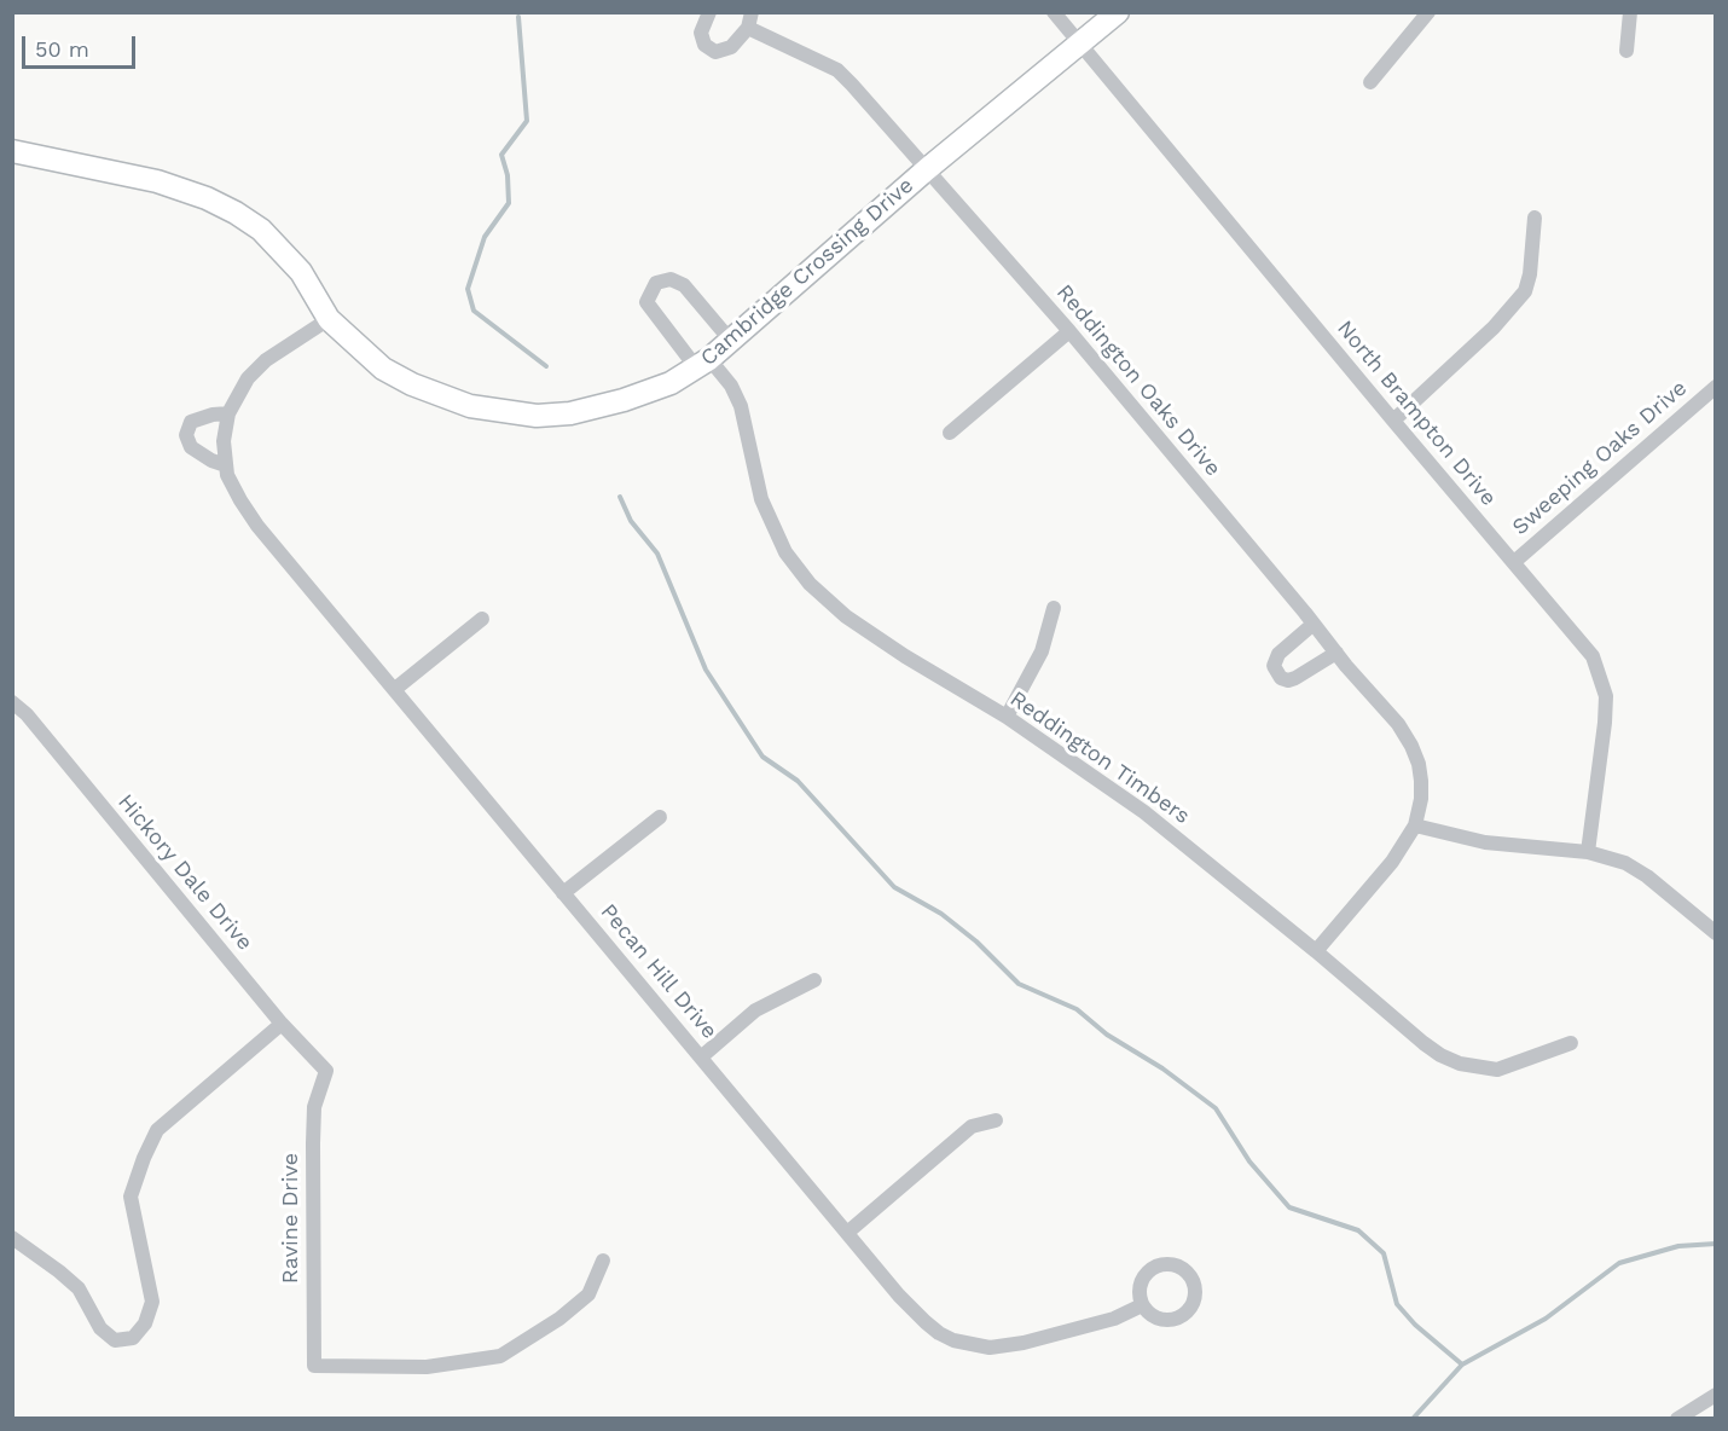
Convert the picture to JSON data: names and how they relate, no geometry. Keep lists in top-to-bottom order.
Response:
{
  "streets": {
    "street": [
      "Cambridge Crossing Drive",
      "Reddington Oaks Drive",
      "North Brampton Drive",
      "Sweeping Oaks Drive",
      "Reddington Timbers",
      "Hickory Dale Drive",
      "Pecan Hill Drive",
      "Ravine Drive"
    ]
  },
  "crossings": [
    ["Cambridge Crossing Drive", "Reddington Oaks Drive"],
    ["Cambridge Crossing Drive", "North Brampton Drive"],
    ["Cambridge Crossing Drive", "Reddington Timbers"],
    ["Cambridge Crossing Drive", "Pecan Hill Drive"],
    ["Reddington Oaks Drive", "Reddington Timbers"],
    ["North Brampton Drive", "Sweeping Oaks Drive"],
    ["Hickory Dale Drive", "Ravine Drive"]
  ],
  "scale_bar": "50 m"
}
